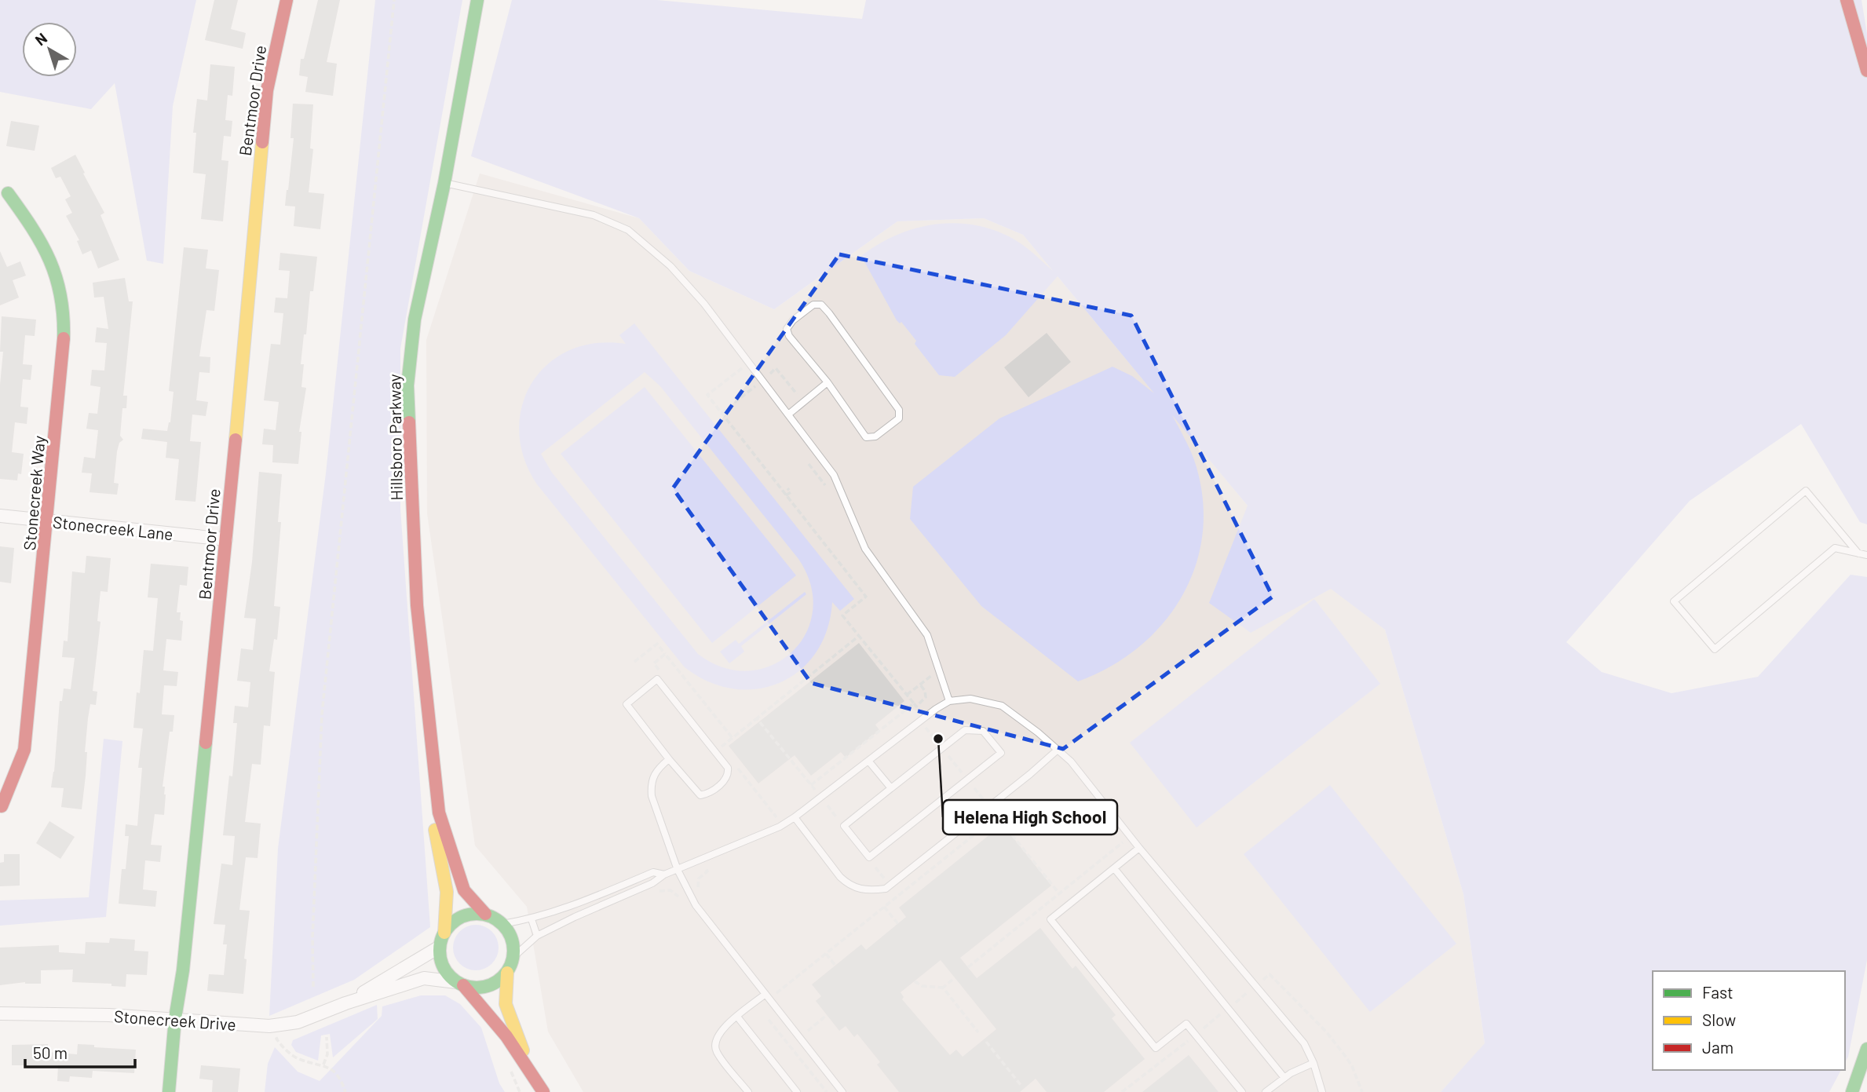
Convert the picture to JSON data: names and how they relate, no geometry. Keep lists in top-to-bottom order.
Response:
{
  "streets": {
    "street": [
      "Bentmoor Drive",
      "Hillsboro Parkway",
      "Stonecreek Way",
      "Stonecreek Lane",
      "Stonecreek Drive"
    ]
  },
  "crossings": [
    ["Bentmoor Drive", "Stonecreek Lane"],
    ["Bentmoor Drive", "Stonecreek Drive"],
    ["Hillsboro Parkway", "Stonecreek Drive"],
    ["Stonecreek Way", "Stonecreek Lane"]
  ],
  "places": ["Helena High School"],
  "legend": ["Fast", "Slow", "Jam"],
  "scale_bar": "50 m",
  "north": "top left"
}
